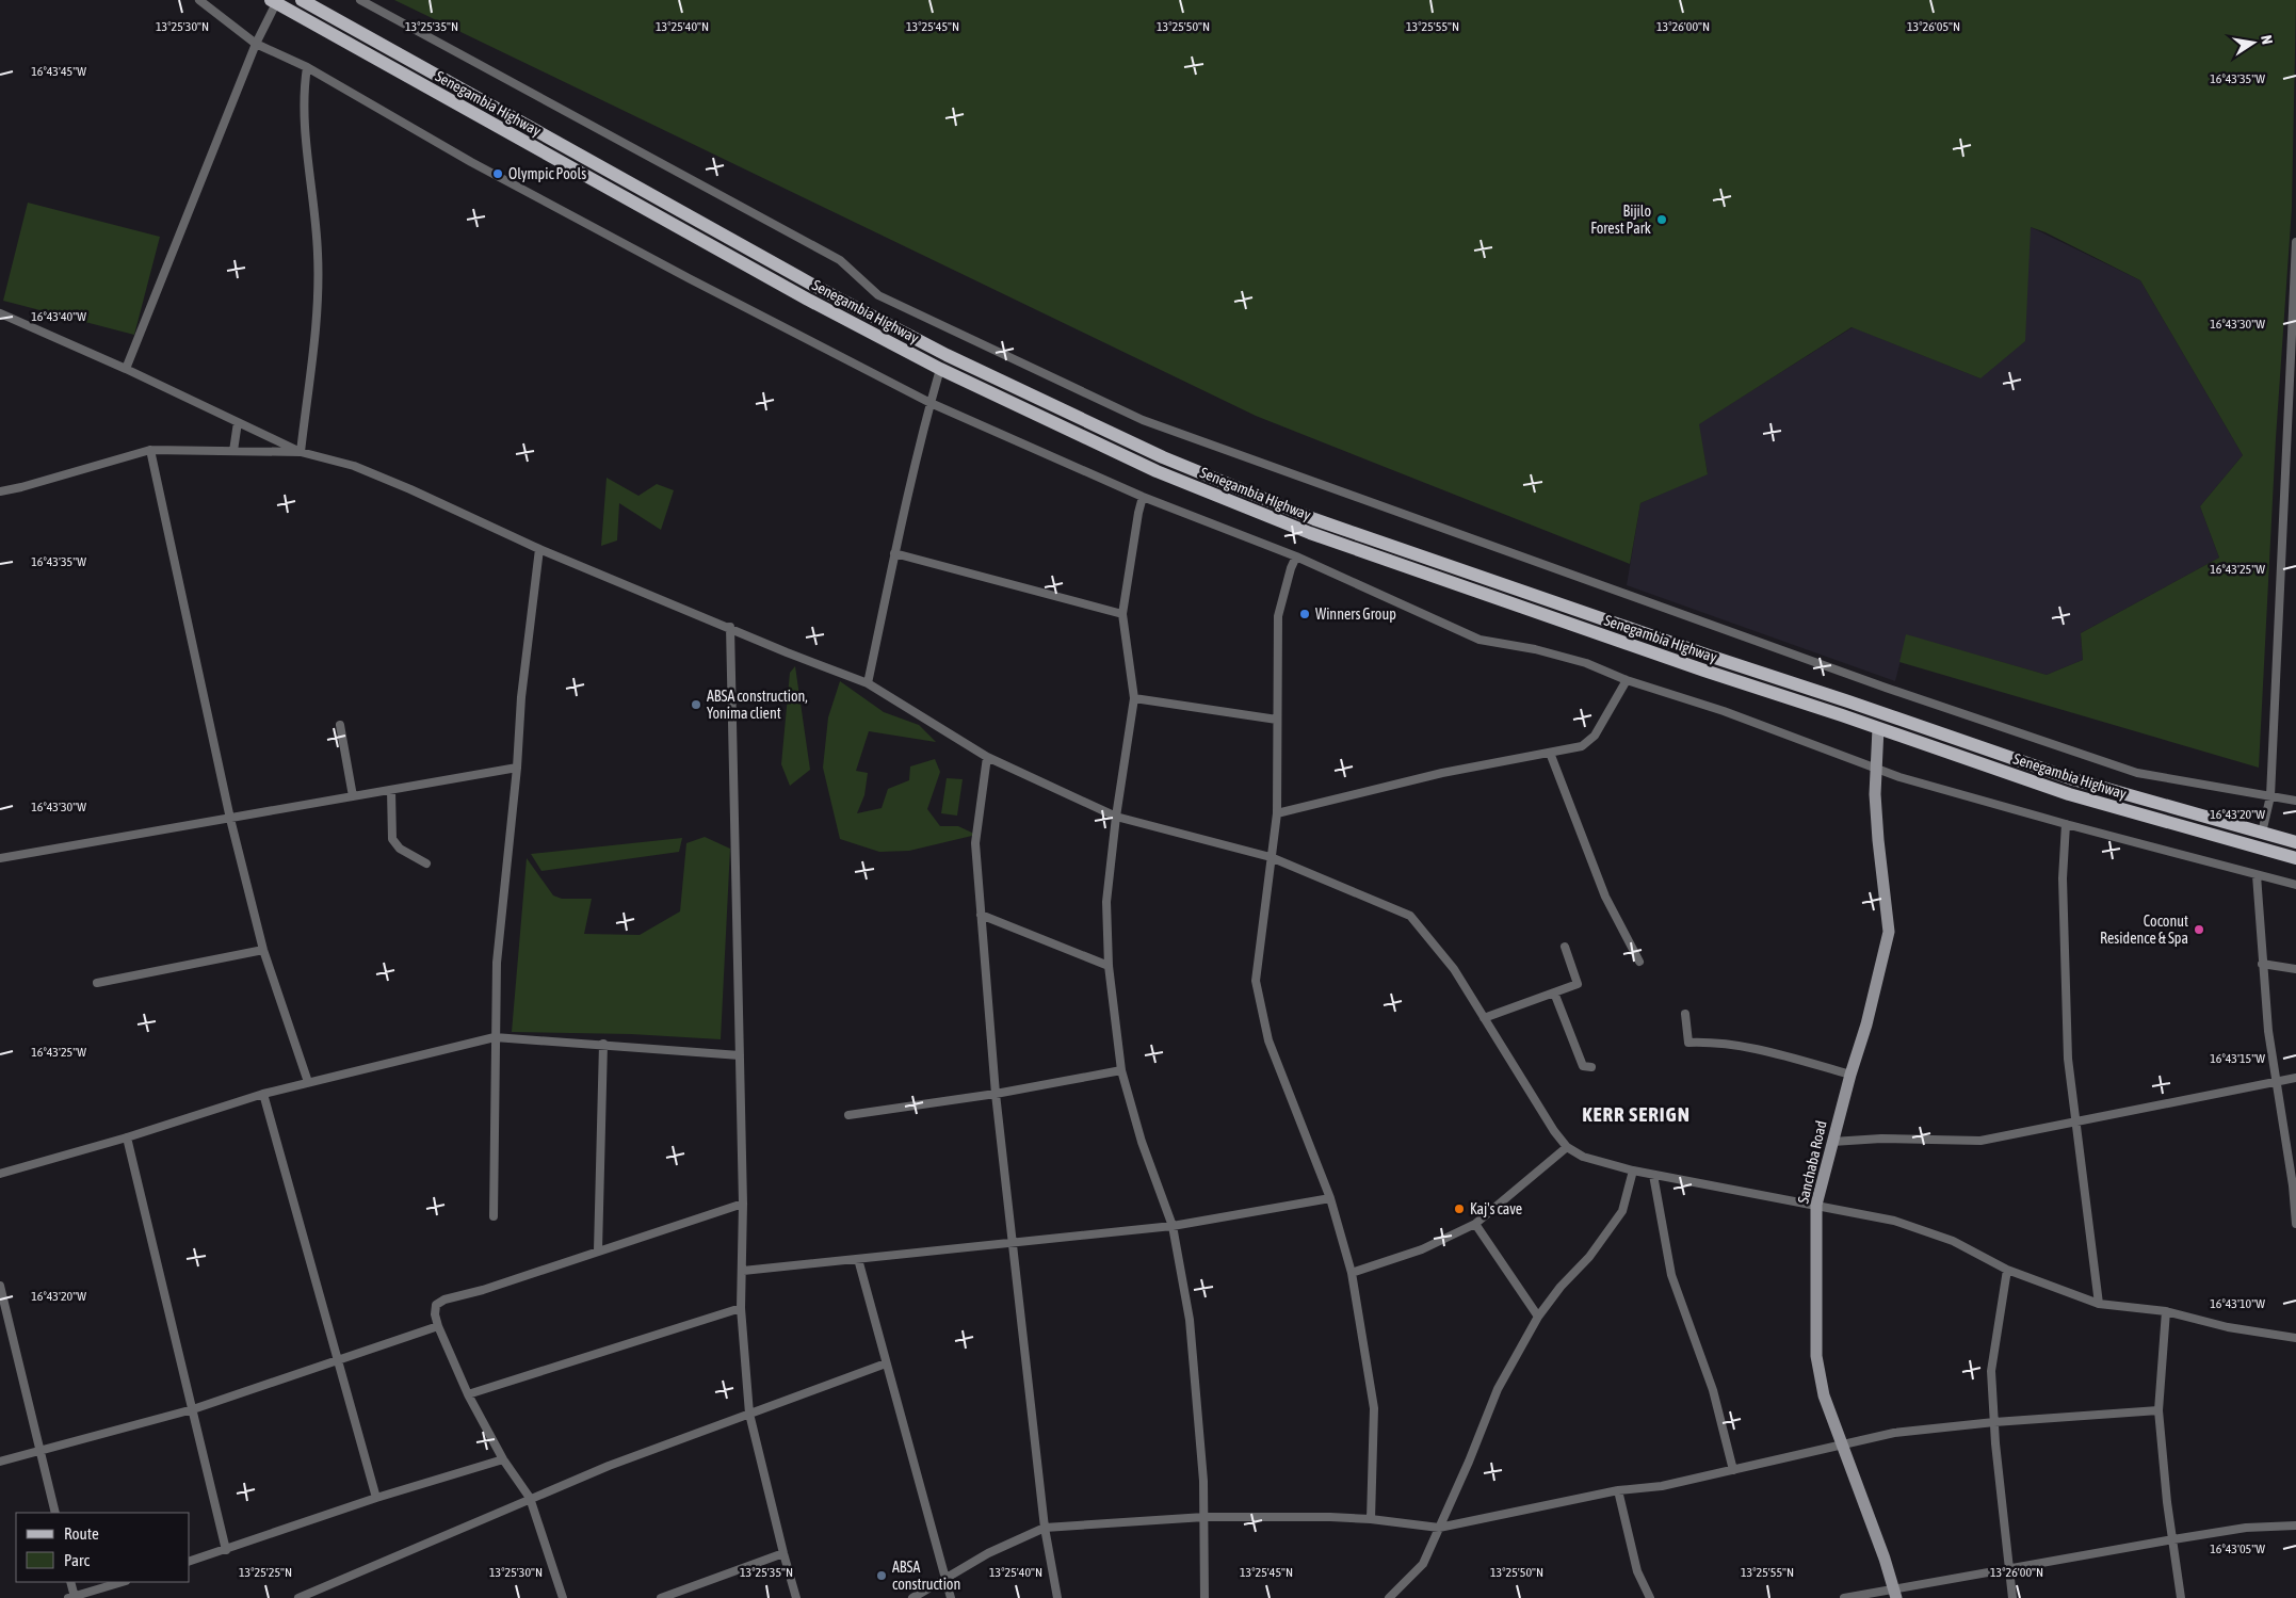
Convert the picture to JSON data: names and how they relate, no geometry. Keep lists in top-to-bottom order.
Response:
{
  "streets": {
    "main road": ["Senegambia Highway"],
    "street": ["Sanchaba Road"]
  },
  "crossings": [
    ["Senegambia Highway", "Sanchaba Road"]
  ],
  "districts": ["KERR SERIGN"],
  "places": [
    "Olympic Pools",
    "Bijilo Forest Park",
    "Winners Group",
    "ABSA construction, Yonima client",
    "Coconut Residence & Spa",
    "Kaj's cave",
    "ABSA construction"
  ],
  "legend": ["Route", "Parc"],
  "north": "right",
  "coordinates": [
    "13°25'30\"N",
    "13°25'35\"N",
    "13°25'40\"N",
    "13°25'45\"N",
    "13°25'50\"N",
    "13°25'55\"N",
    "13°26'00\"N",
    "13°26'05\"N",
    "16°43'45\"W",
    "16°43'35\"W",
    "16°43'40\"W",
    "16°43'30\"W",
    "16°43'25\"W",
    "16°43'20\"W",
    "16°43'15\"W",
    "16°43'10\"W",
    "16°43'05\"W",
    "13°25'25\"N"
  ]
}
